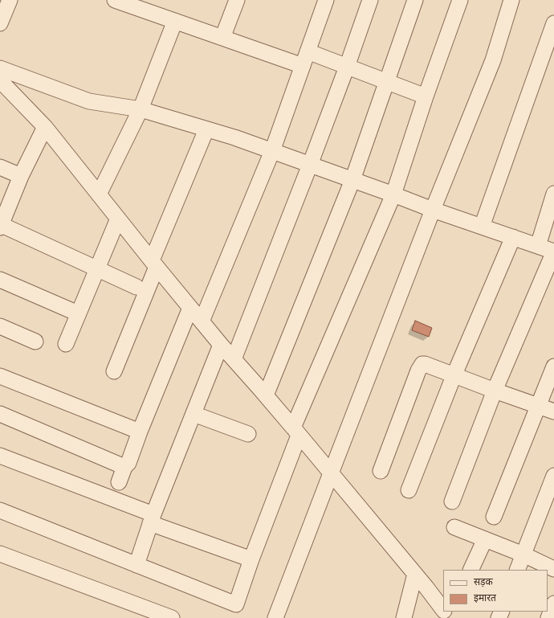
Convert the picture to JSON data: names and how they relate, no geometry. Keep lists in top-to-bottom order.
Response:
{
  "legend": ["सड़क", "इमारत"]
}
